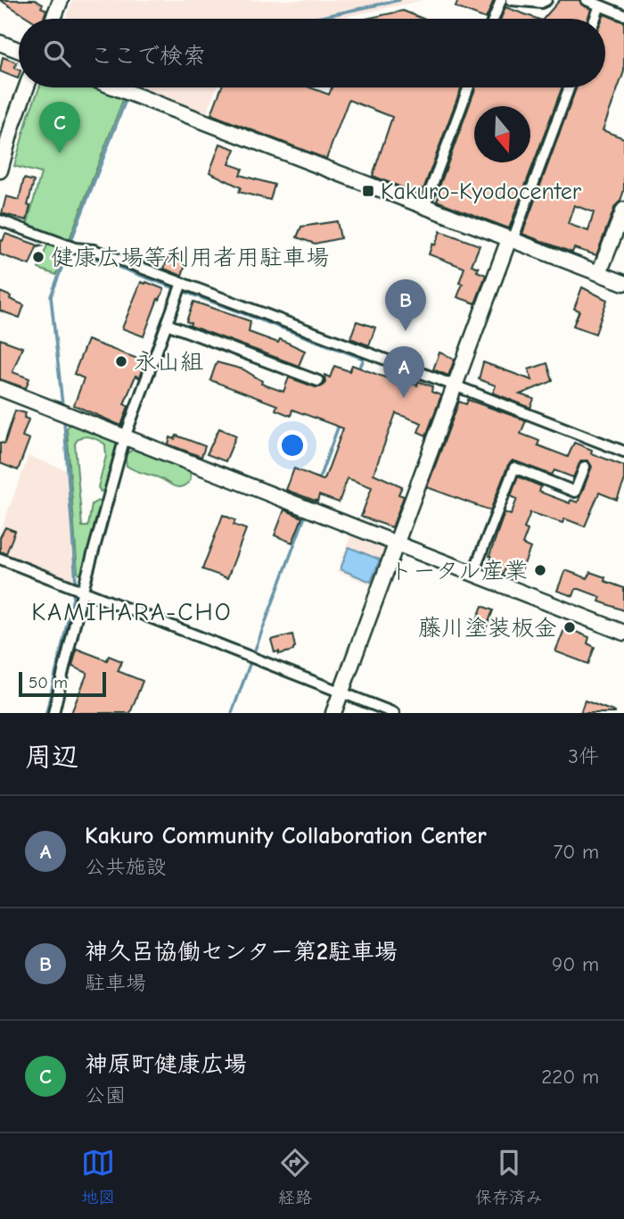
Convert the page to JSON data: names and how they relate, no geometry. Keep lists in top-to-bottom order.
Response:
{
  "districts": ["KAMIHARA-CHO"],
  "places": {
    "transit": ["Kakuro-Kyodocenter"],
    "other": [
      "健康広場等利用者用駐車場",
      "永山組",
      "トータル産業",
      "藤川塗装板金"
    ]
  },
  "scale_bar": "50 m",
  "north": "bottom",
  "page": {
    "search": "ここで検索",
    "pins": ["C", "B", "A"],
    "scale": "50 m",
    "heading": ["周辺", "3件"],
    "list": [
      {
        "mark": "A",
        "name": "Kakuro Community Collaboration Center",
        "note": "公共施設",
        "value": "70 m"
      },
      {
        "mark": "B",
        "name": "神久呂協働センター第2駐車場",
        "note": "駐車場",
        "value": "90 m"
      },
      {
        "mark": "C",
        "name": "神原町健康広場",
        "note": "公園",
        "value": "220 m"
      }
    ],
    "nav": ["地図", "経路", "保存済み"]
  }
}
